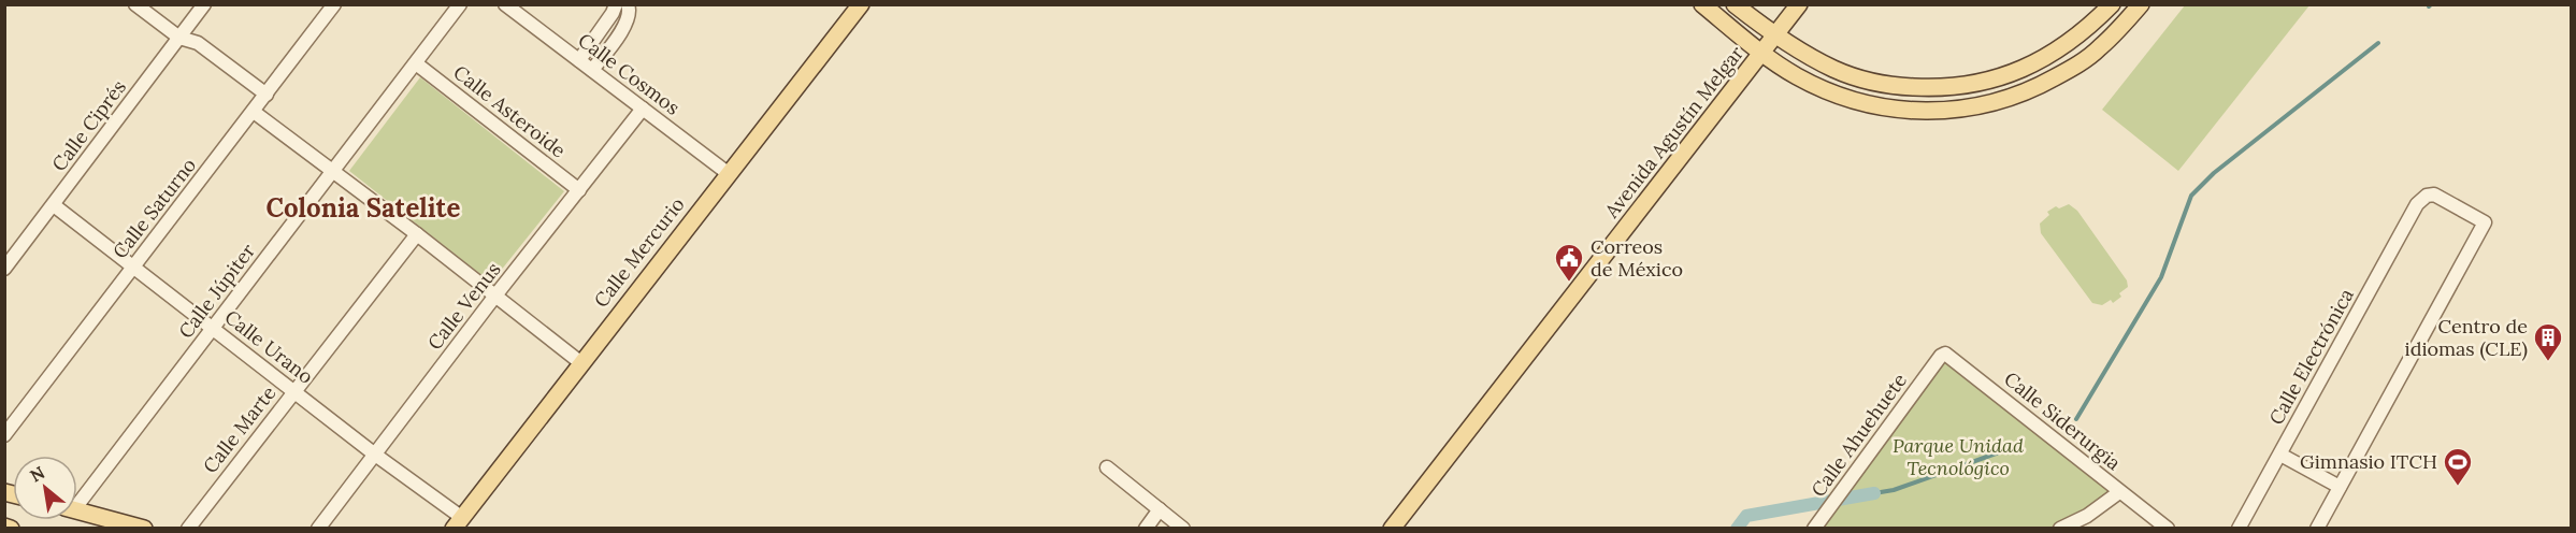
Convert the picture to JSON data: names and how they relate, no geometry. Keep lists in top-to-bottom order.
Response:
{
  "streets": {
    "main road": ["Avenida Agustín Melgar", "Calle Mercurio"],
    "street": [
      "Calle Cosmos",
      "Calle Asteroide",
      "Calle Ciprés",
      "Calle Saturno",
      "Calle Júpiter",
      "Calle Venus",
      "Calle Urano",
      "Calle Electrónica",
      "Calle Siderurgia",
      "Calle Marte",
      "Calle Ahuehuete"
    ]
  },
  "crossings": [
    ["Calle Cosmos", "Calle Mercurio"],
    ["Calle Cosmos", "Calle Venus"],
    ["Calle Asteroide", "Calle Júpiter"],
    ["Calle Asteroide", "Calle Venus"],
    ["Calle Ciprés", "Calle Urano"],
    ["Calle Saturno", "Calle Urano"],
    ["Calle Mercurio", "Calle Urano"],
    ["Calle Júpiter", "Calle Urano"],
    ["Calle Venus", "Calle Urano"],
    ["Calle Urano", "Calle Marte"],
    ["Calle Siderurgia", "Calle Ahuehuete"]
  ],
  "districts": ["Colonia Satelite"],
  "parks": ["Parque Unidad Tecnológico"],
  "places": {
    "public building": ["Correos de México"],
    "building": ["Centro de idiomas (CLE)"],
    "sports": ["Gimnasio ITCH"]
  },
  "north": "top left"
}
